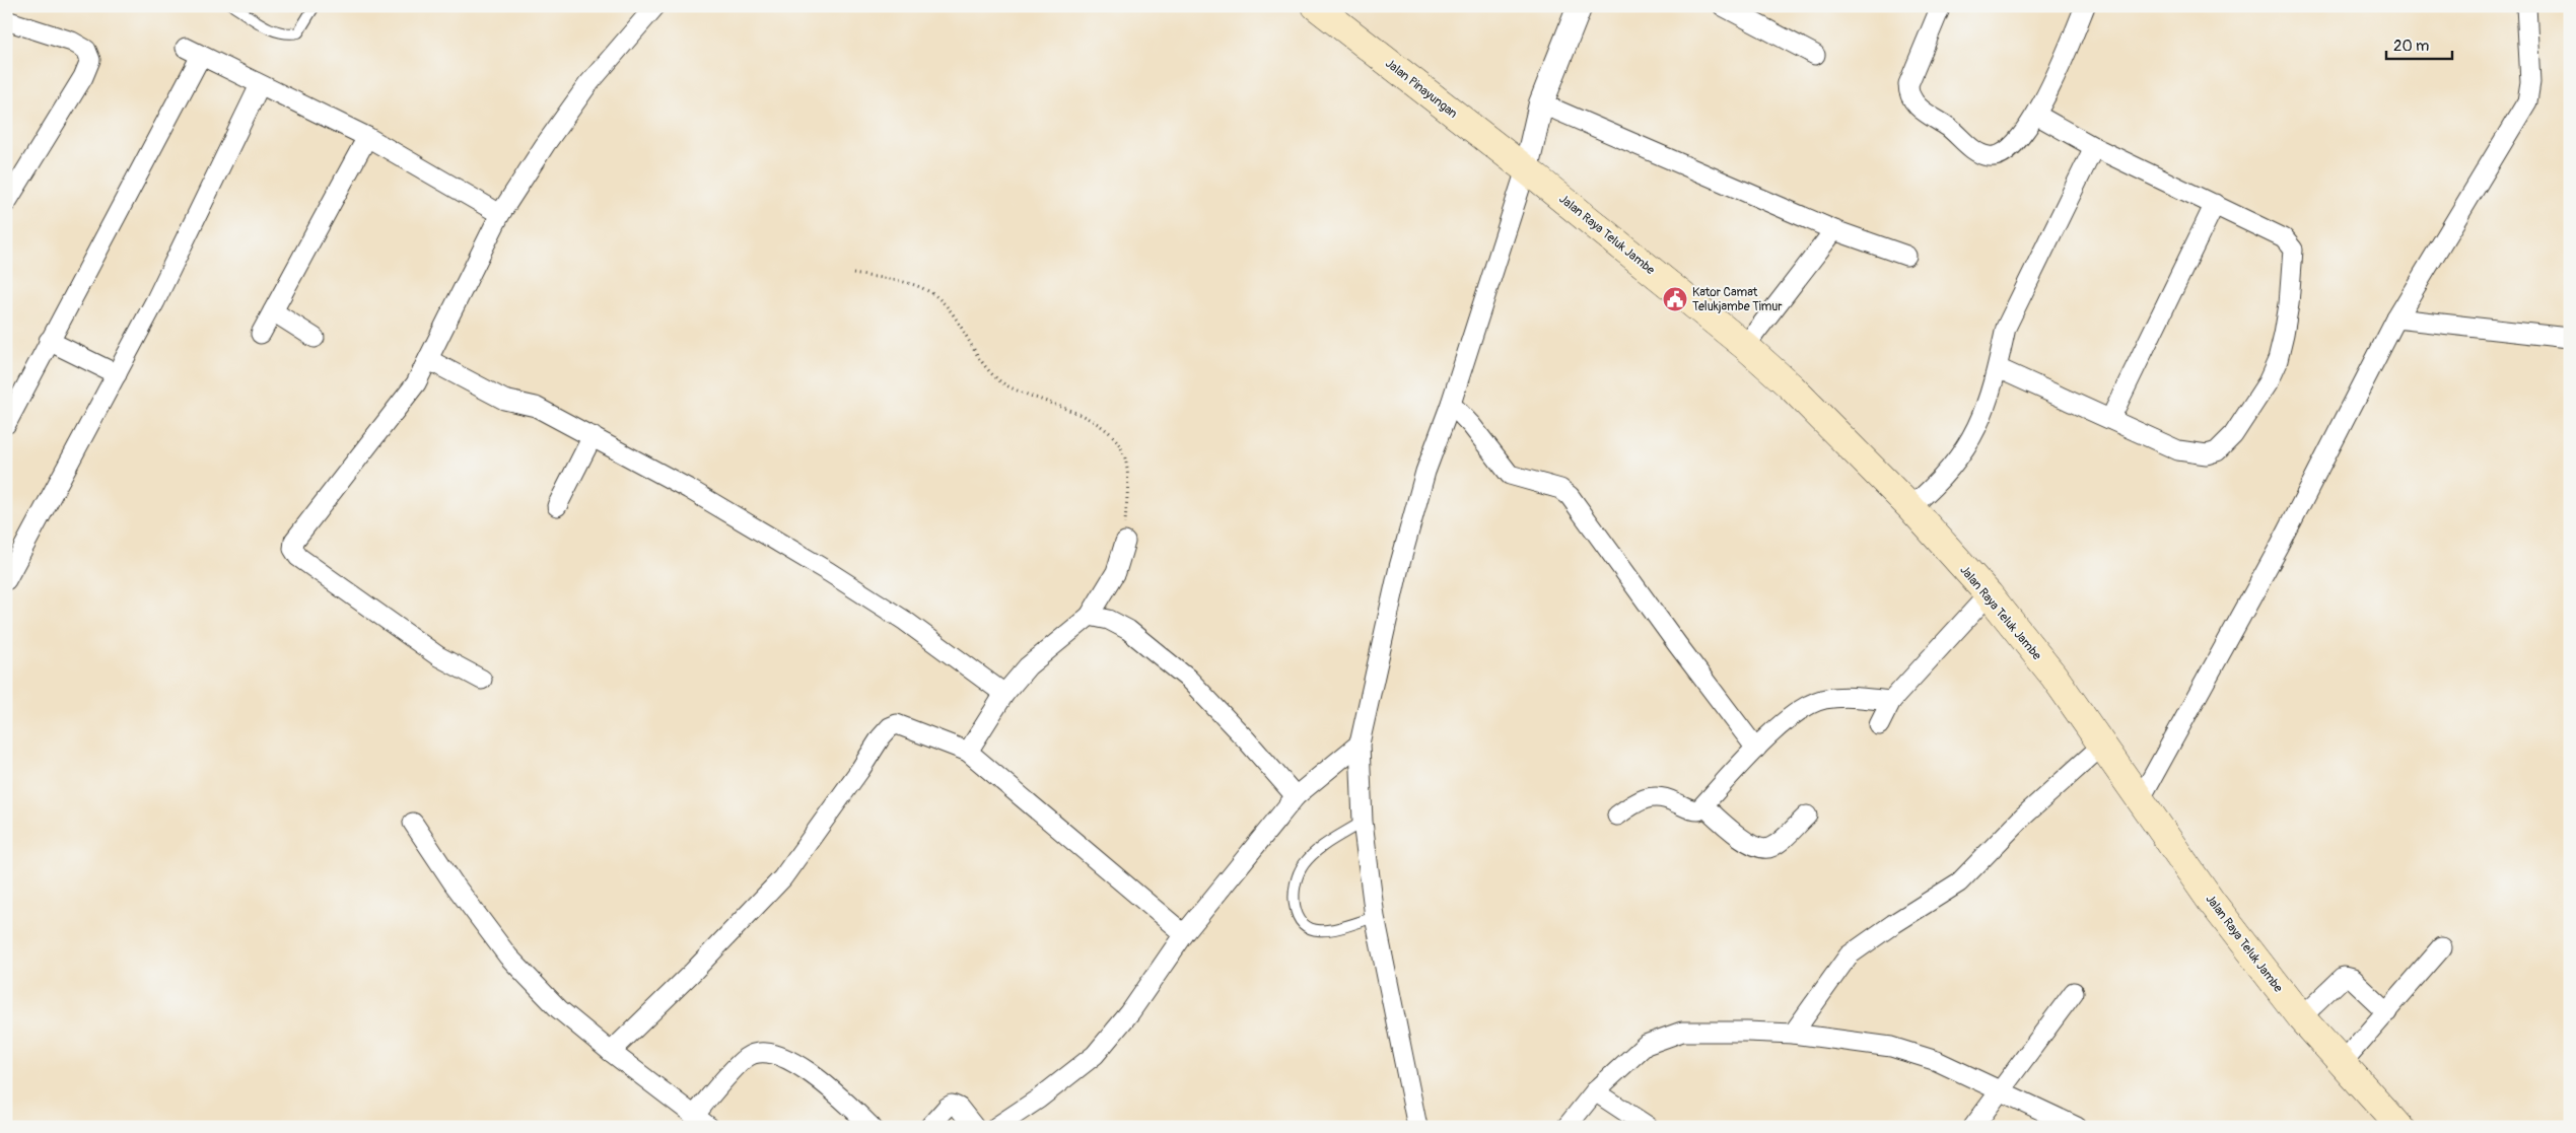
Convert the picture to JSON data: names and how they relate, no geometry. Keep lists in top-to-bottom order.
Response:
{
  "streets": {
    "main road": ["Jalan Pinayungan", "Jalan Raya Teluk Jambe"]
  },
  "crossings": [
    ["Jalan Pinayungan", "Jalan Raya Teluk Jambe"]
  ],
  "places": {
    "public building": ["Kator Camat Telukjambe Timur"]
  },
  "scale_bar": "20 m"
}
